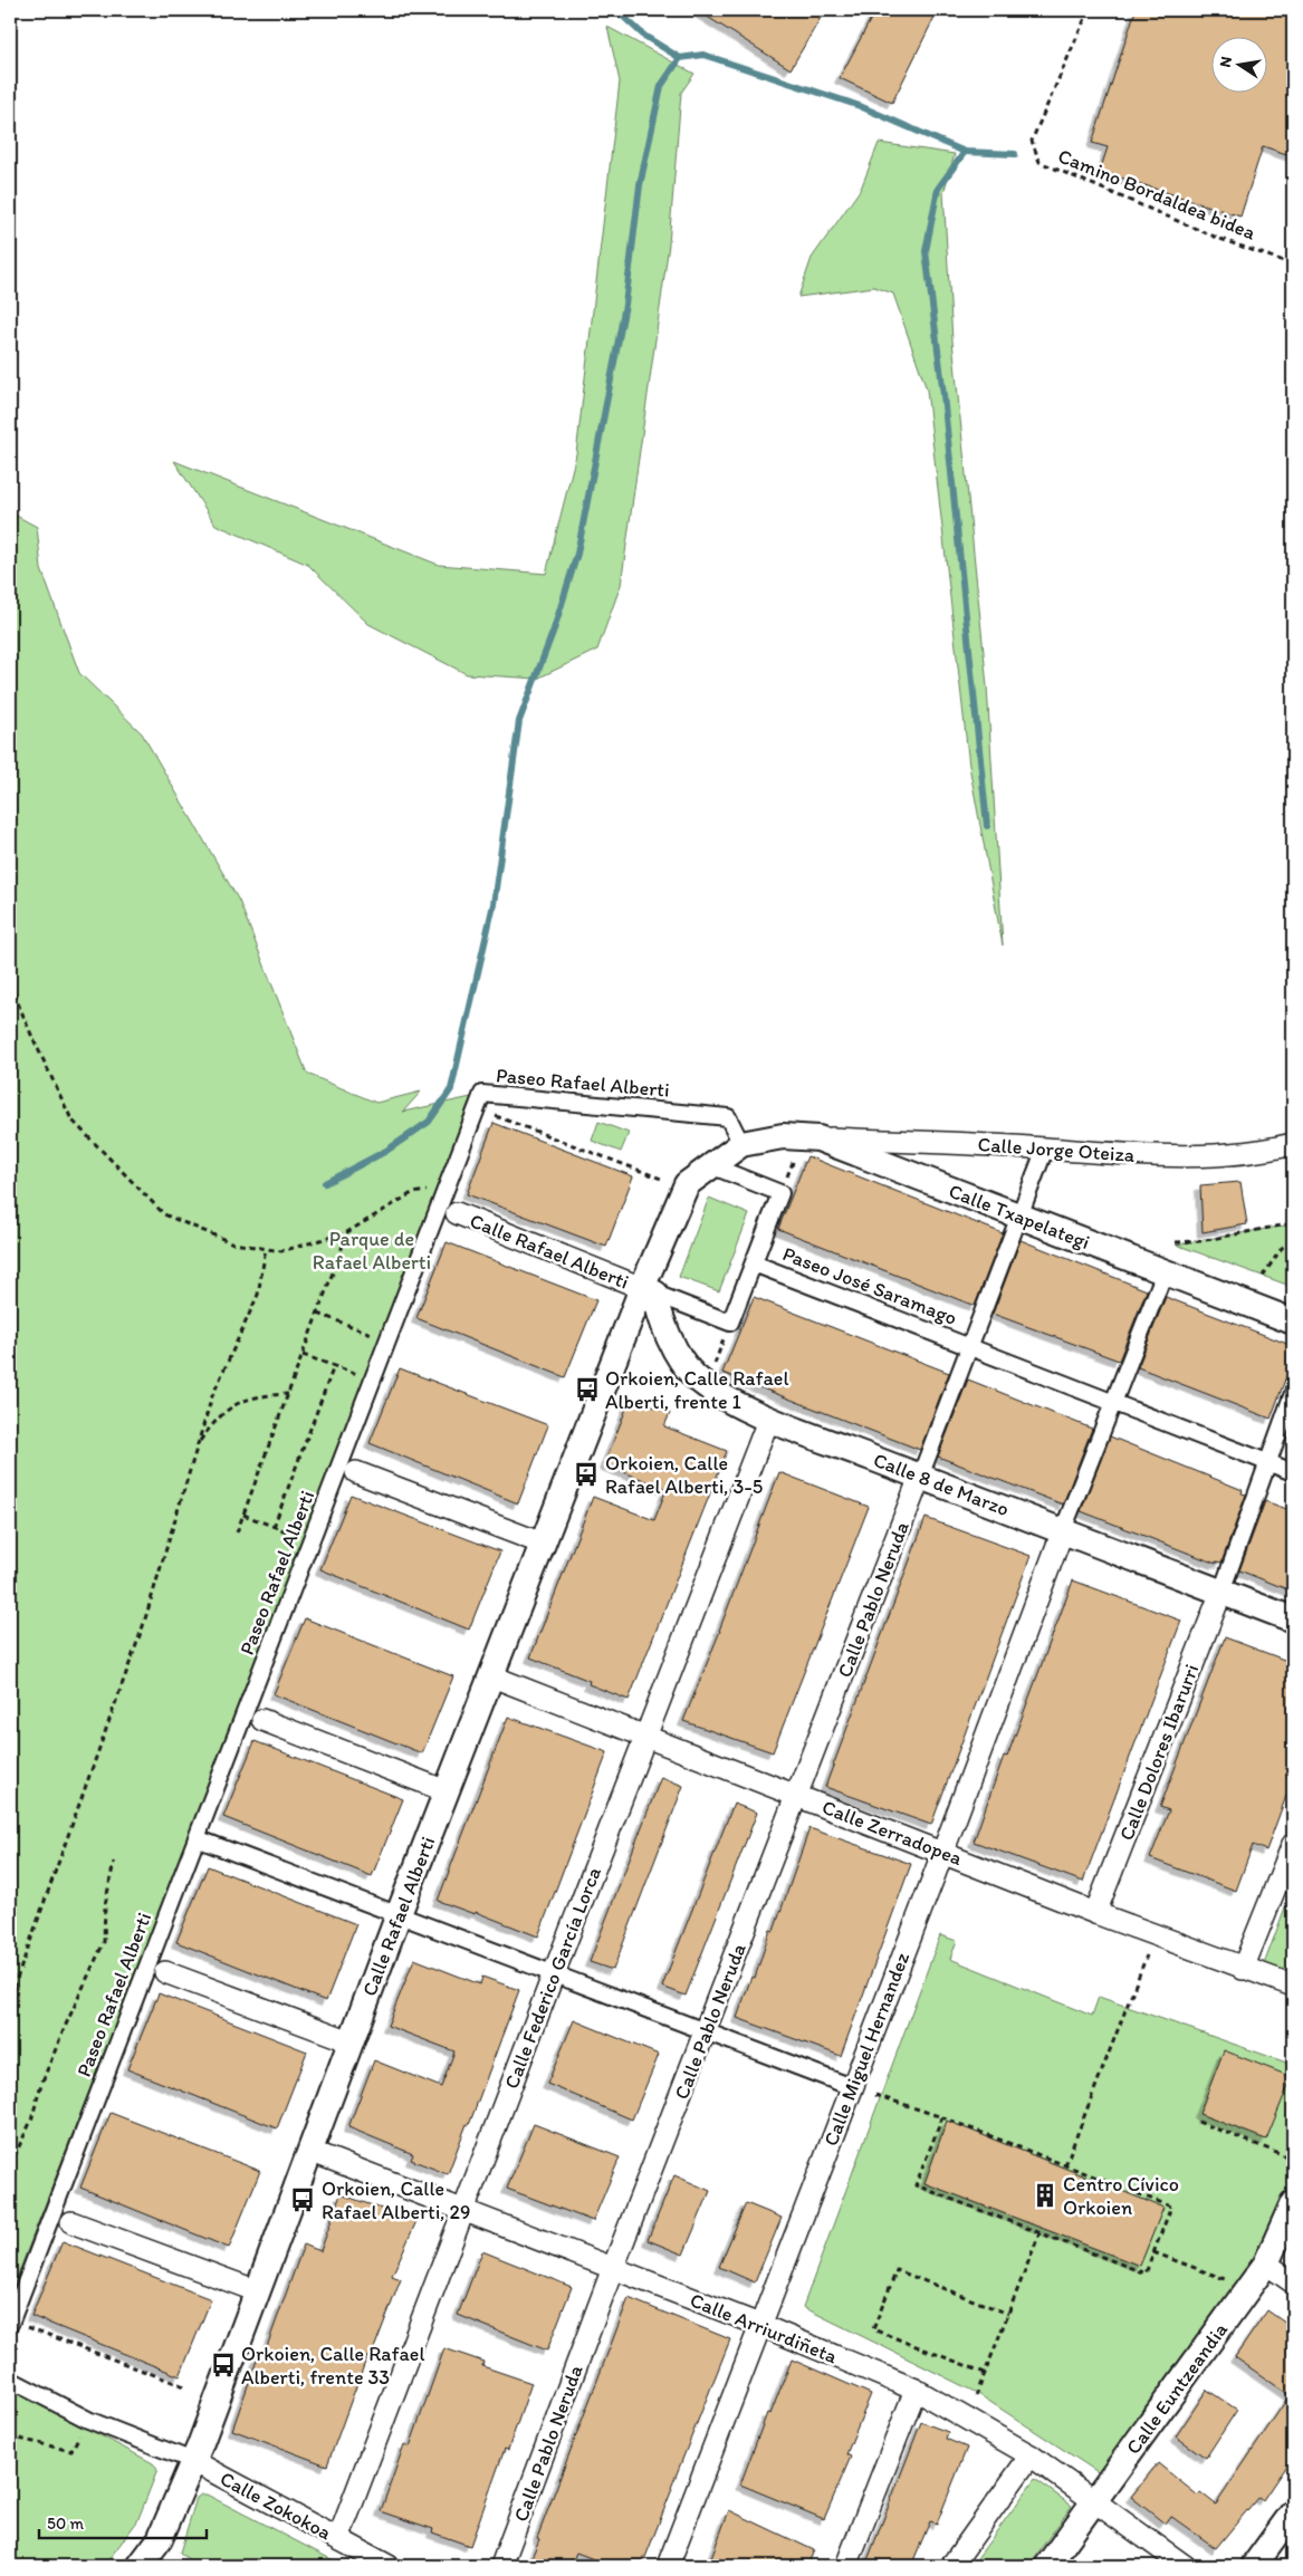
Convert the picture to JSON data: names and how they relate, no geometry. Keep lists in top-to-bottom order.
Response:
{
  "streets": {
    "street": [
      "Paseo Rafael Alberti",
      "Calle Jorge Oteiza",
      "Calle Txapelategi",
      "Calle Rafael Alberti",
      "Paseo José Saramago",
      "Calle 8 de Marzo",
      "Calle Pablo Neruda",
      "Calle Dolores Ibarurri",
      "Calle Zerradopea",
      "Calle Federico García Lorca",
      "Calle Miguel Hernandez",
      "Calle Arriurdiñeta",
      "Calle Euntzeandia",
      "Calle Zokokoa"
    ],
    "path": ["Camino Bordaldea bidea"]
  },
  "crossings": [
    ["Paseo Rafael Alberti", "Calle Txapelategi"],
    ["Paseo Rafael Alberti", "Calle Rafael Alberti"],
    ["Calle Jorge Oteiza", "Calle Txapelategi"],
    ["Calle Jorge Oteiza", "Paseo José Saramago"],
    ["Calle Txapelategi", "Calle Rafael Alberti"],
    ["Calle Txapelategi", "Paseo José Saramago"],
    ["Calle Rafael Alberti", "Paseo José Saramago"],
    ["Calle Rafael Alberti", "Calle 8 de Marzo"],
    ["Calle Rafael Alberti", "Calle Zerradopea"],
    ["Calle Rafael Alberti", "Calle Arriurdiñeta"],
    ["Calle Rafael Alberti", "Calle Zokokoa"],
    ["Paseo José Saramago", "Calle 8 de Marzo"],
    ["Paseo José Saramago", "Calle Pablo Neruda"],
    ["Calle 8 de Marzo", "Calle Pablo Neruda"],
    ["Calle 8 de Marzo", "Calle Dolores Ibarurri"],
    ["Calle 8 de Marzo", "Calle Federico García Lorca"],
    ["Calle 8 de Marzo", "Calle Miguel Hernandez"],
    ["Calle Pablo Neruda", "Calle Zerradopea"],
    ["Calle Pablo Neruda", "Calle Arriurdiñeta"],
    ["Calle Dolores Ibarurri", "Calle Zerradopea"],
    ["Calle Zerradopea", "Calle Federico García Lorca"],
    ["Calle Zerradopea", "Calle Miguel Hernandez"],
    ["Calle Federico García Lorca", "Calle Arriurdiñeta"],
    ["Calle Federico García Lorca", "Calle Zokokoa"],
    ["Calle Miguel Hernandez", "Calle Arriurdiñeta"],
    ["Calle Arriurdiñeta", "Calle Euntzeandia"]
  ],
  "parks": ["Parque de Rafael Alberti"],
  "places": {
    "bus stop": [
      "Orkoien, Calle Rafael Alberti, frente 1",
      "Orkoien, Calle Rafael Alberti, 3-5",
      "Orkoien, Calle Rafael Alberti, 29",
      "Orkoien, Calle Rafael Alberti, frente 33"
    ],
    "building": ["Centro Cívico Orkoien"]
  },
  "scale_bar": "50 m",
  "north": "left"
}
